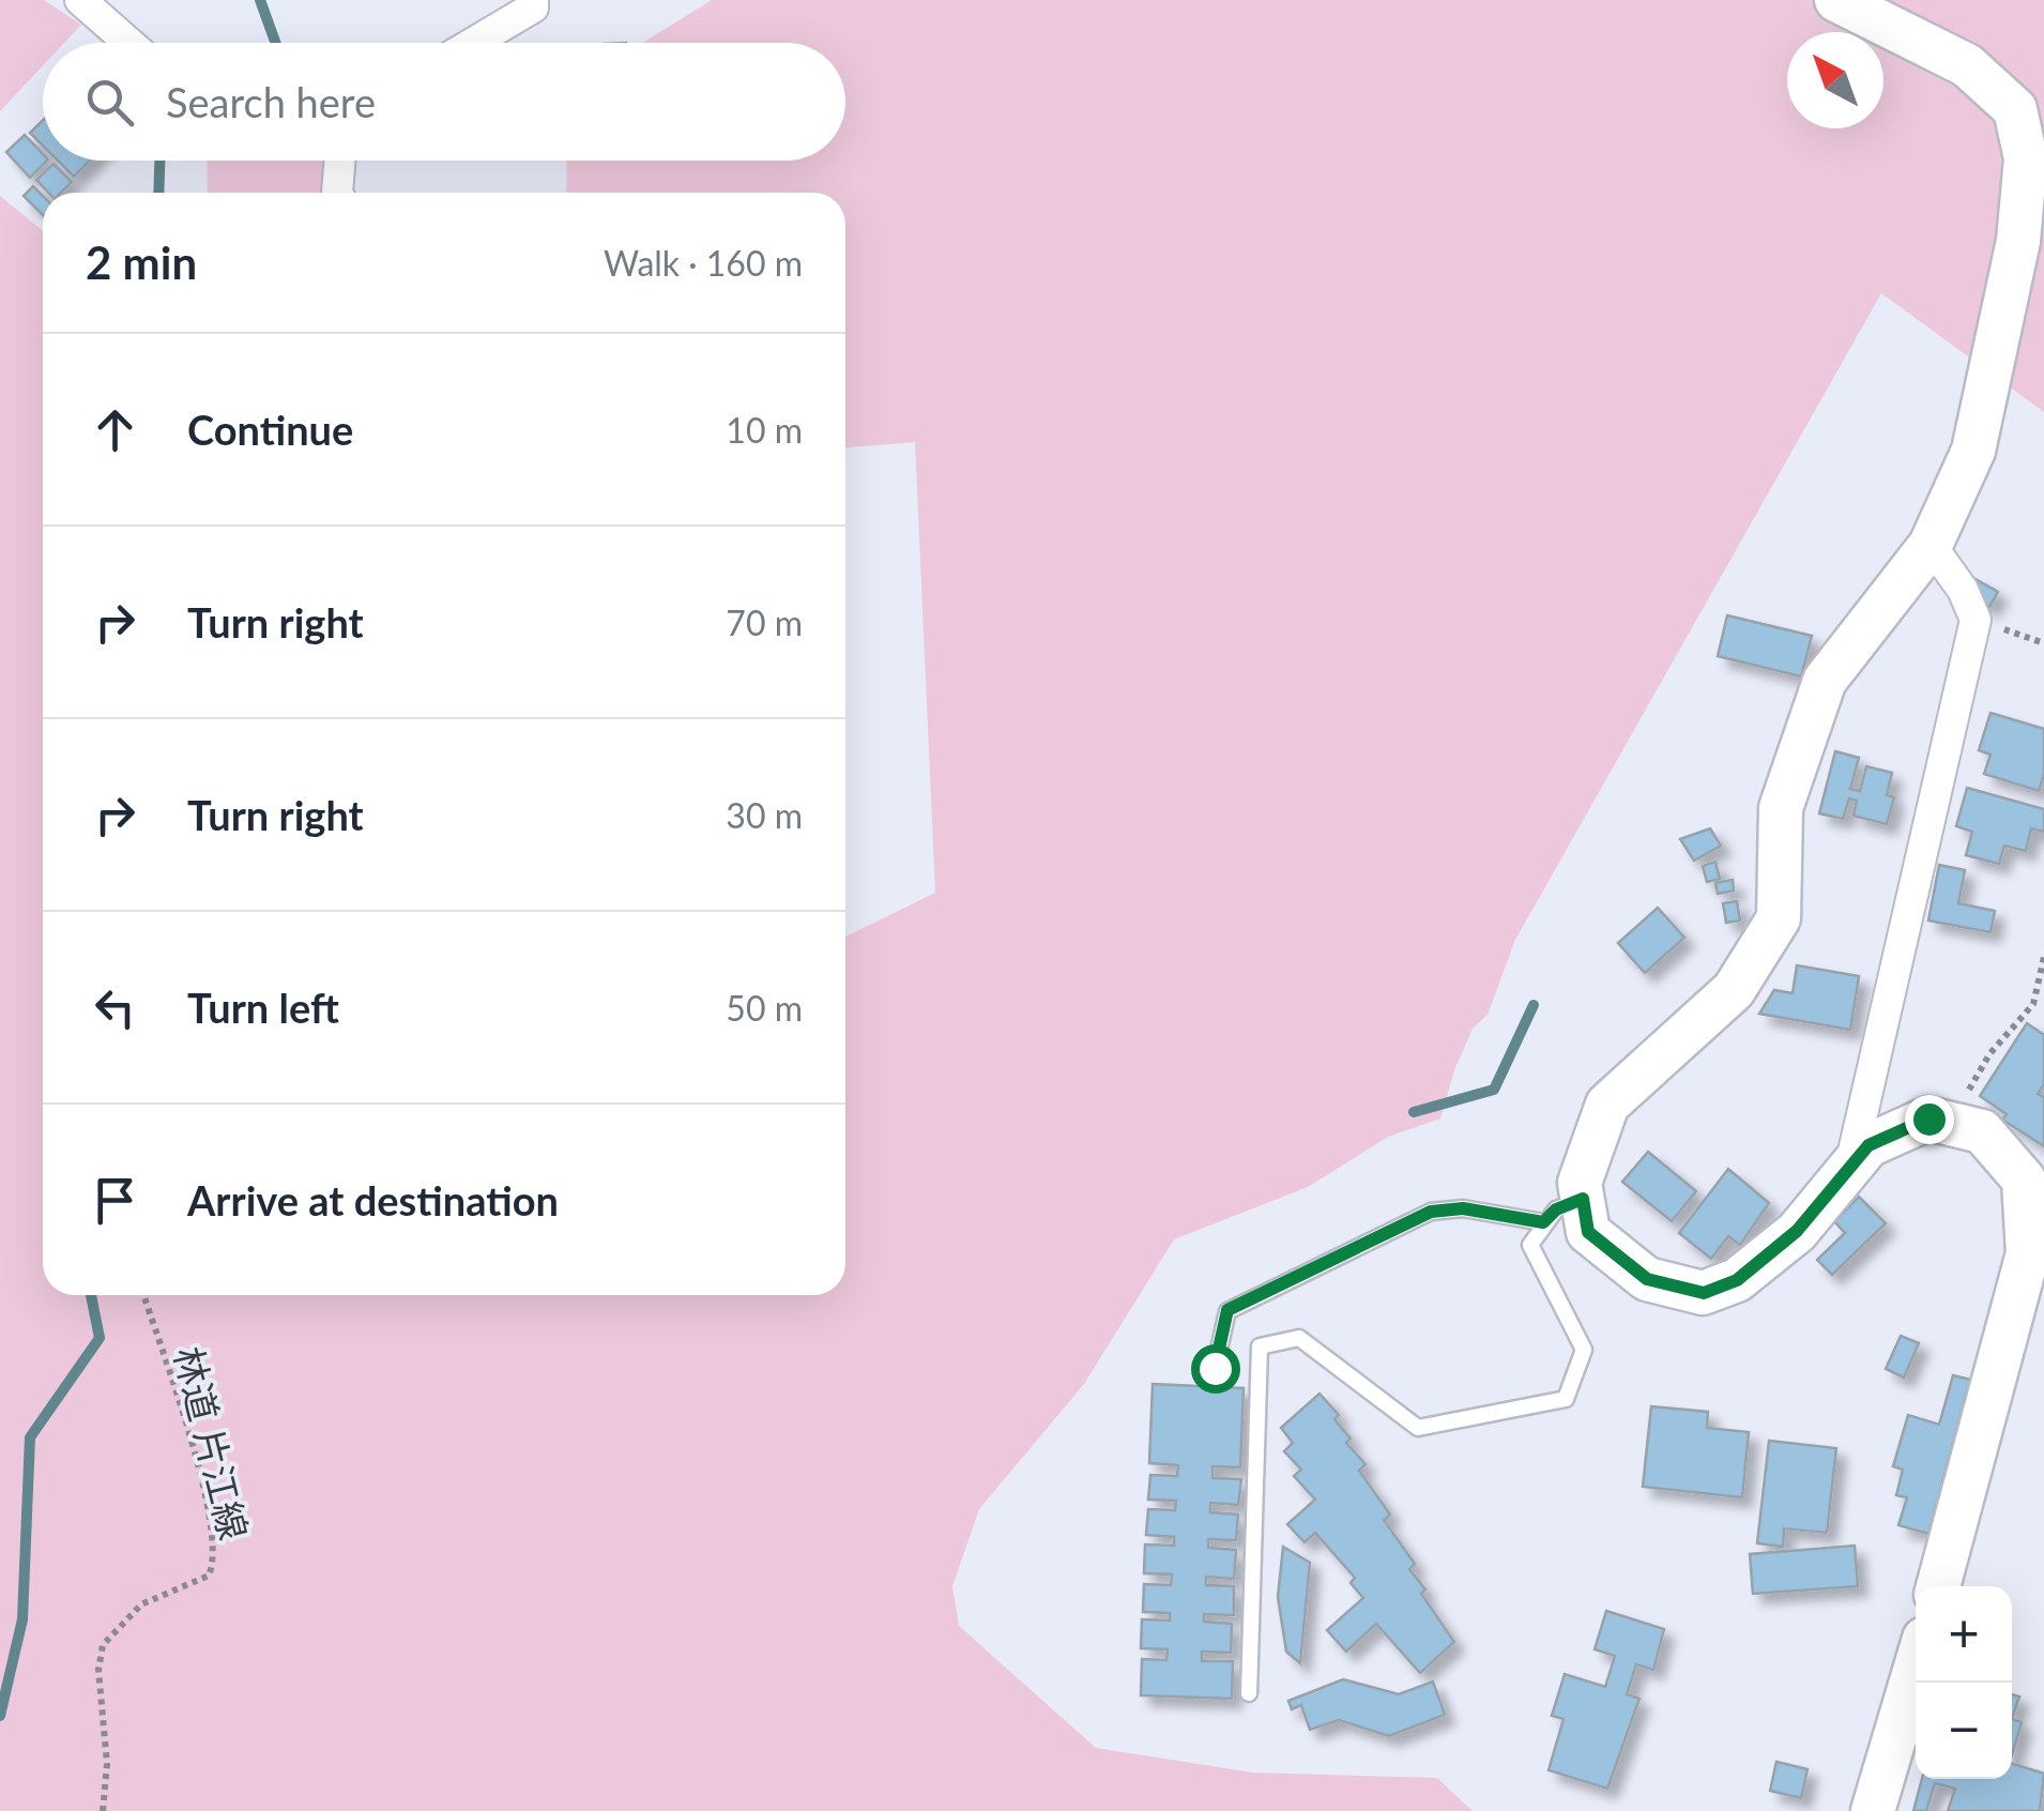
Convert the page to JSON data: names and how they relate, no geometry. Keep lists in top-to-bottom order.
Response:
{
  "streets": {
    "path": ["林道 片江線"]
  },
  "north": "top left",
  "page": {
    "search": "Search here",
    "heading": ["2 min", "Walk · 160 m"],
    "list": [
      ["Continue", "10 m"],
      ["Turn right", "70 m"],
      ["Turn right", "30 m"],
      ["Turn left", "50 m"],
      "Arrive at destination"
    ],
    "map_buttons": ["+", "−"]
  }
}
